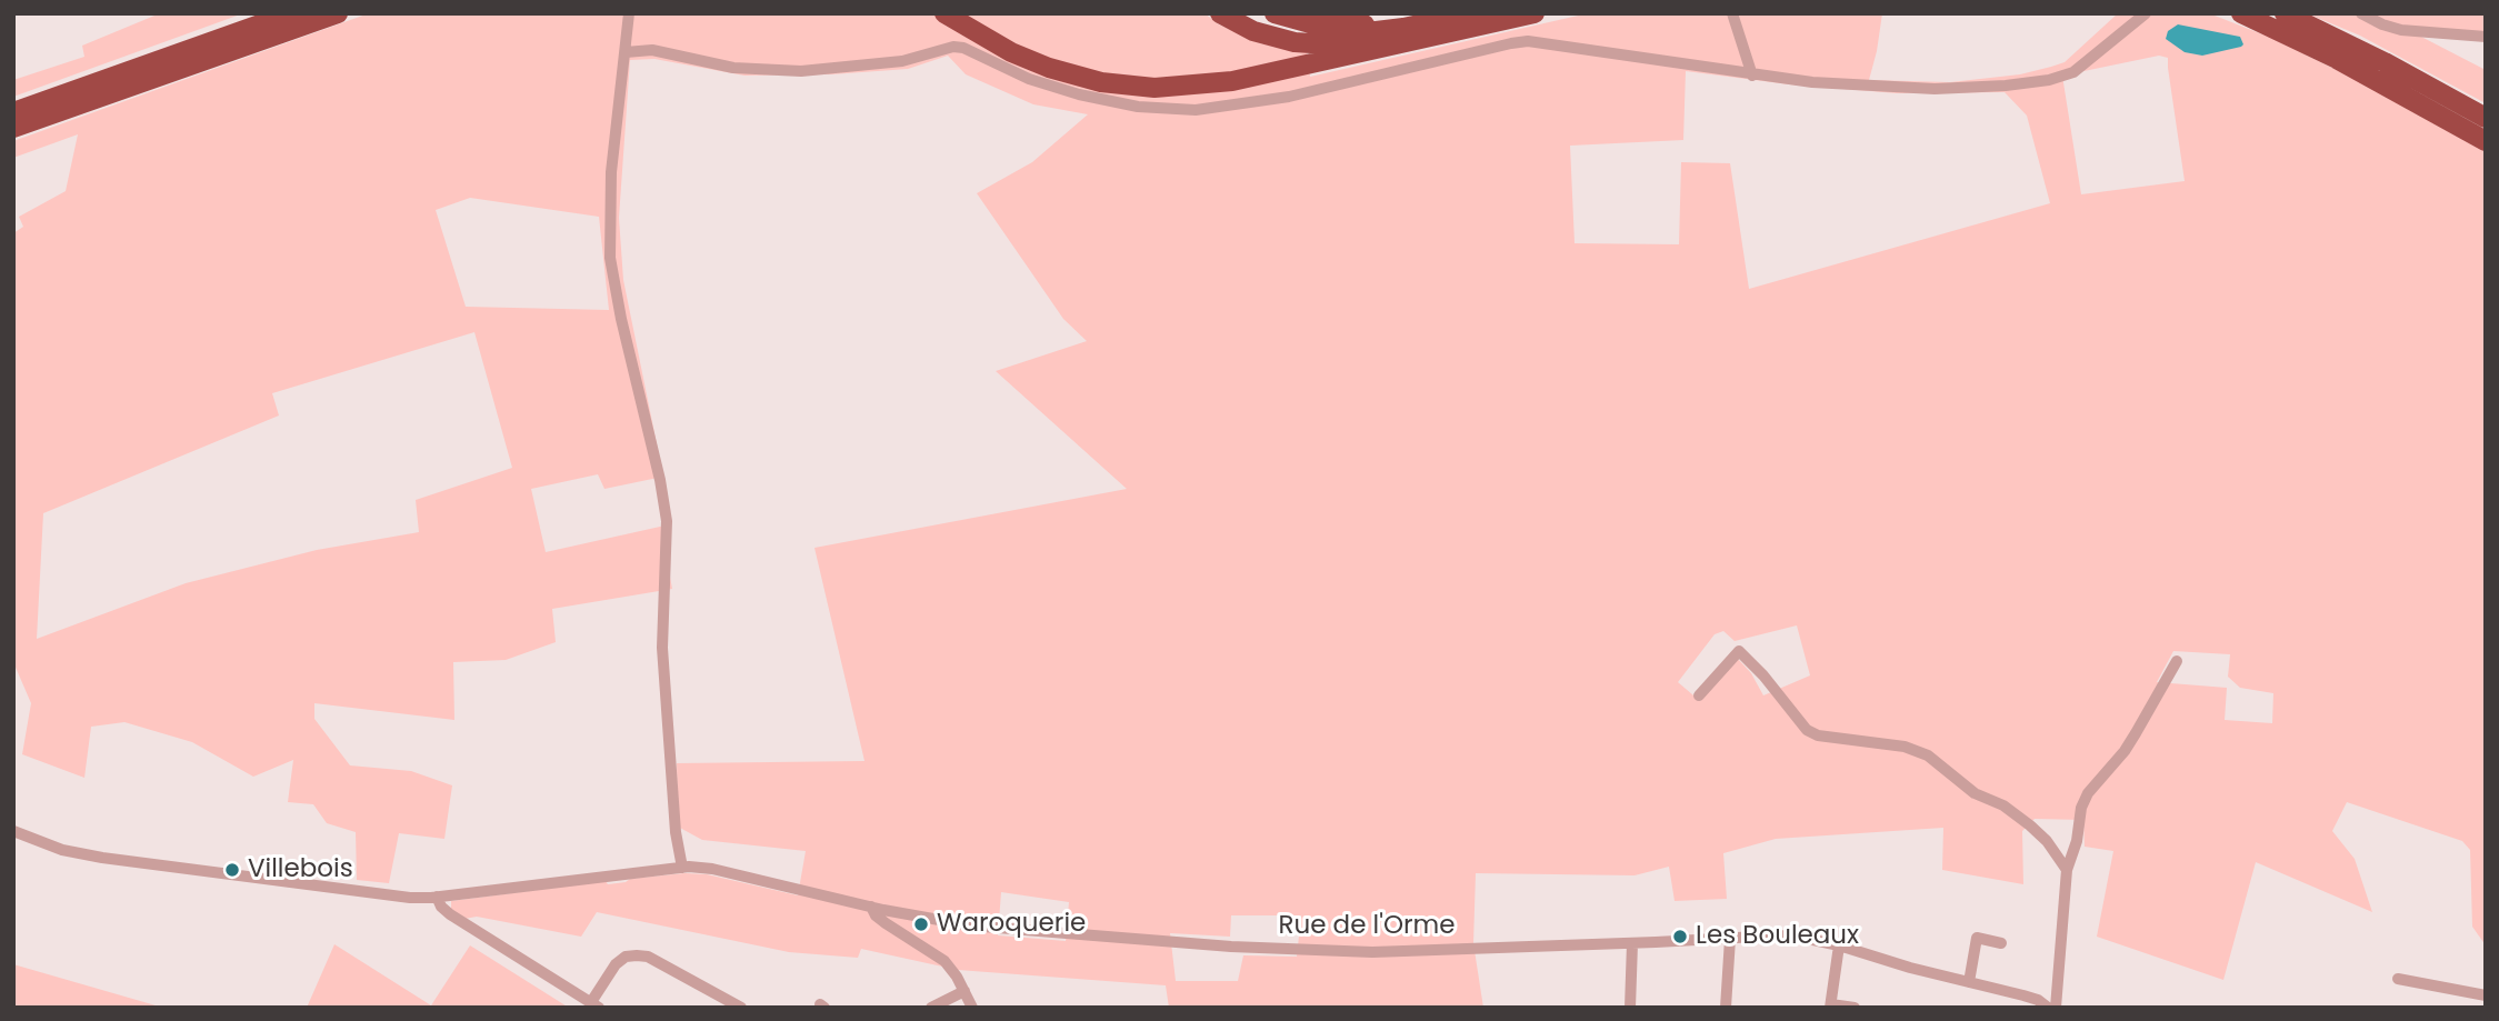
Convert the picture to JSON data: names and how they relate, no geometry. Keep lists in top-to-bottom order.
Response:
{
  "streets": {
    "street": ["Rue de l'Orme"]
  },
  "places": ["Villebois", "Waroquerie", "Les Bouleaux"]
}
